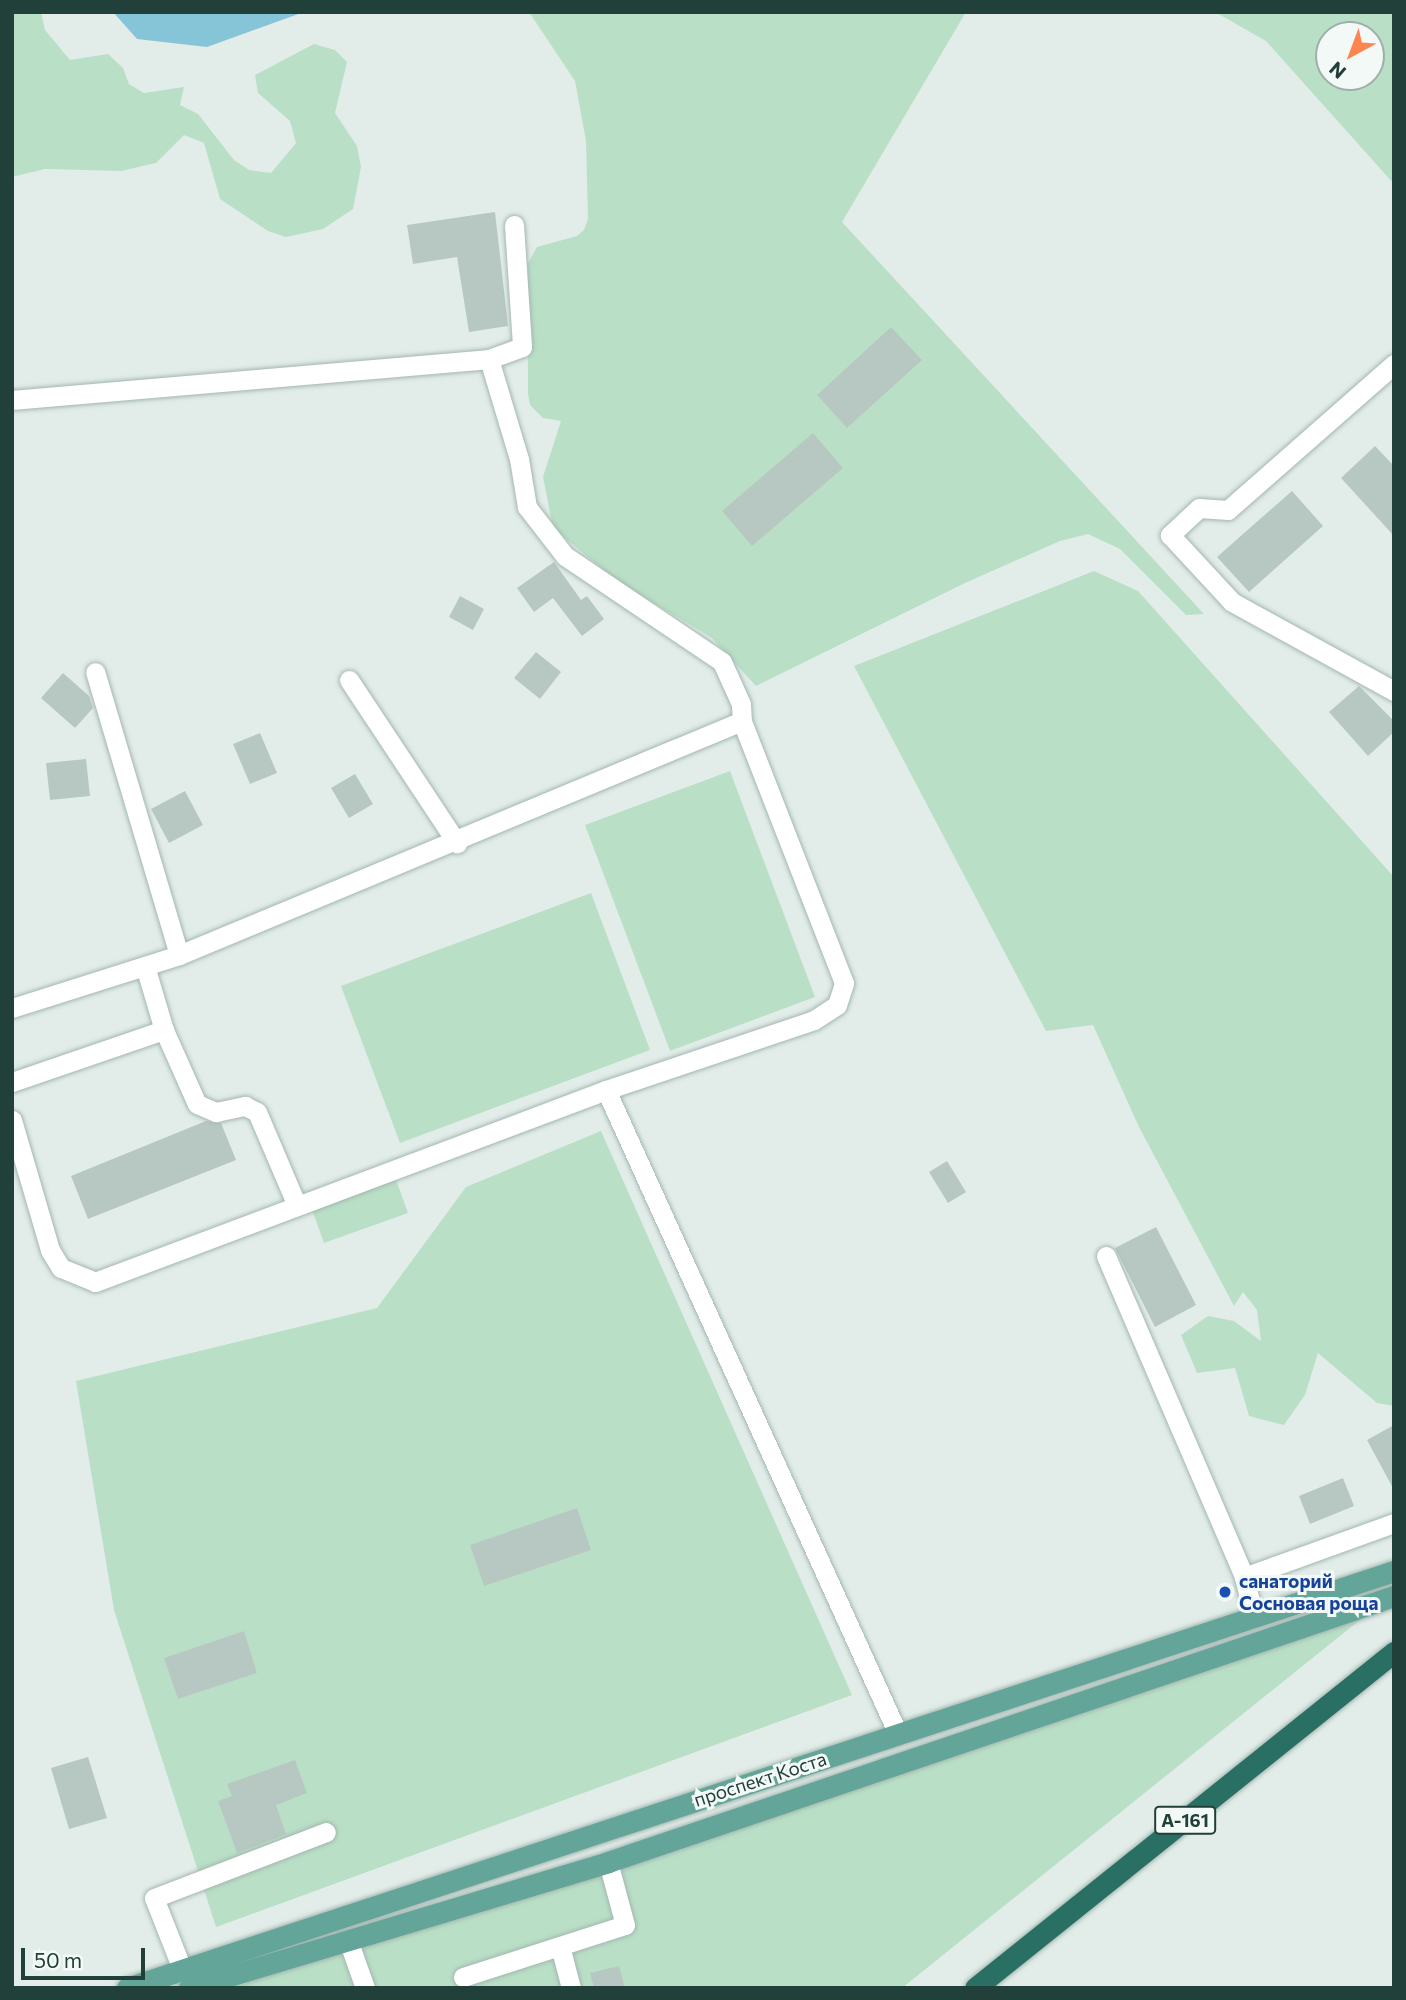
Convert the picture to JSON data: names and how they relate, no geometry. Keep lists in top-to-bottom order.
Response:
{
  "streets": {
    "highway": ["А-161"],
    "main road": ["проспект Коста"]
  },
  "places": ["санаторий Сосновая роща"],
  "scale_bar": "50 m",
  "north": "bottom left"
}
